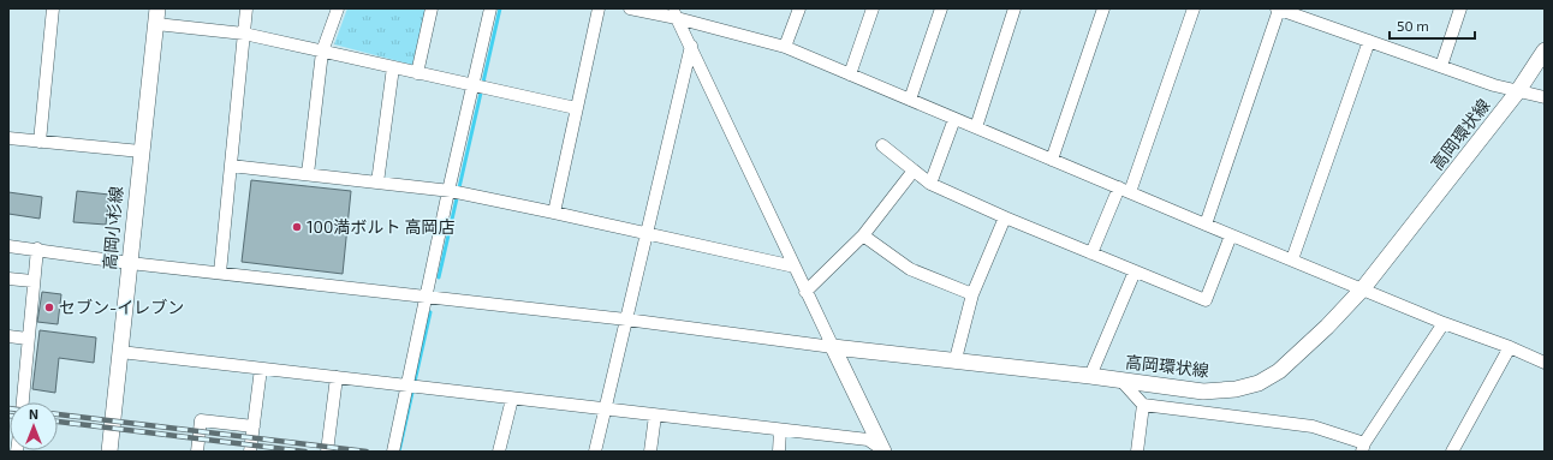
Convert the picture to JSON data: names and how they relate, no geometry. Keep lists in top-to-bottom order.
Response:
{
  "streets": {
    "main road": ["高岡環状線", "高岡小杉線"]
  },
  "places": ["100満ボルト 高岡店", "セブン-イレブン"],
  "scale_bar": "50 m",
  "north": "top"
}
